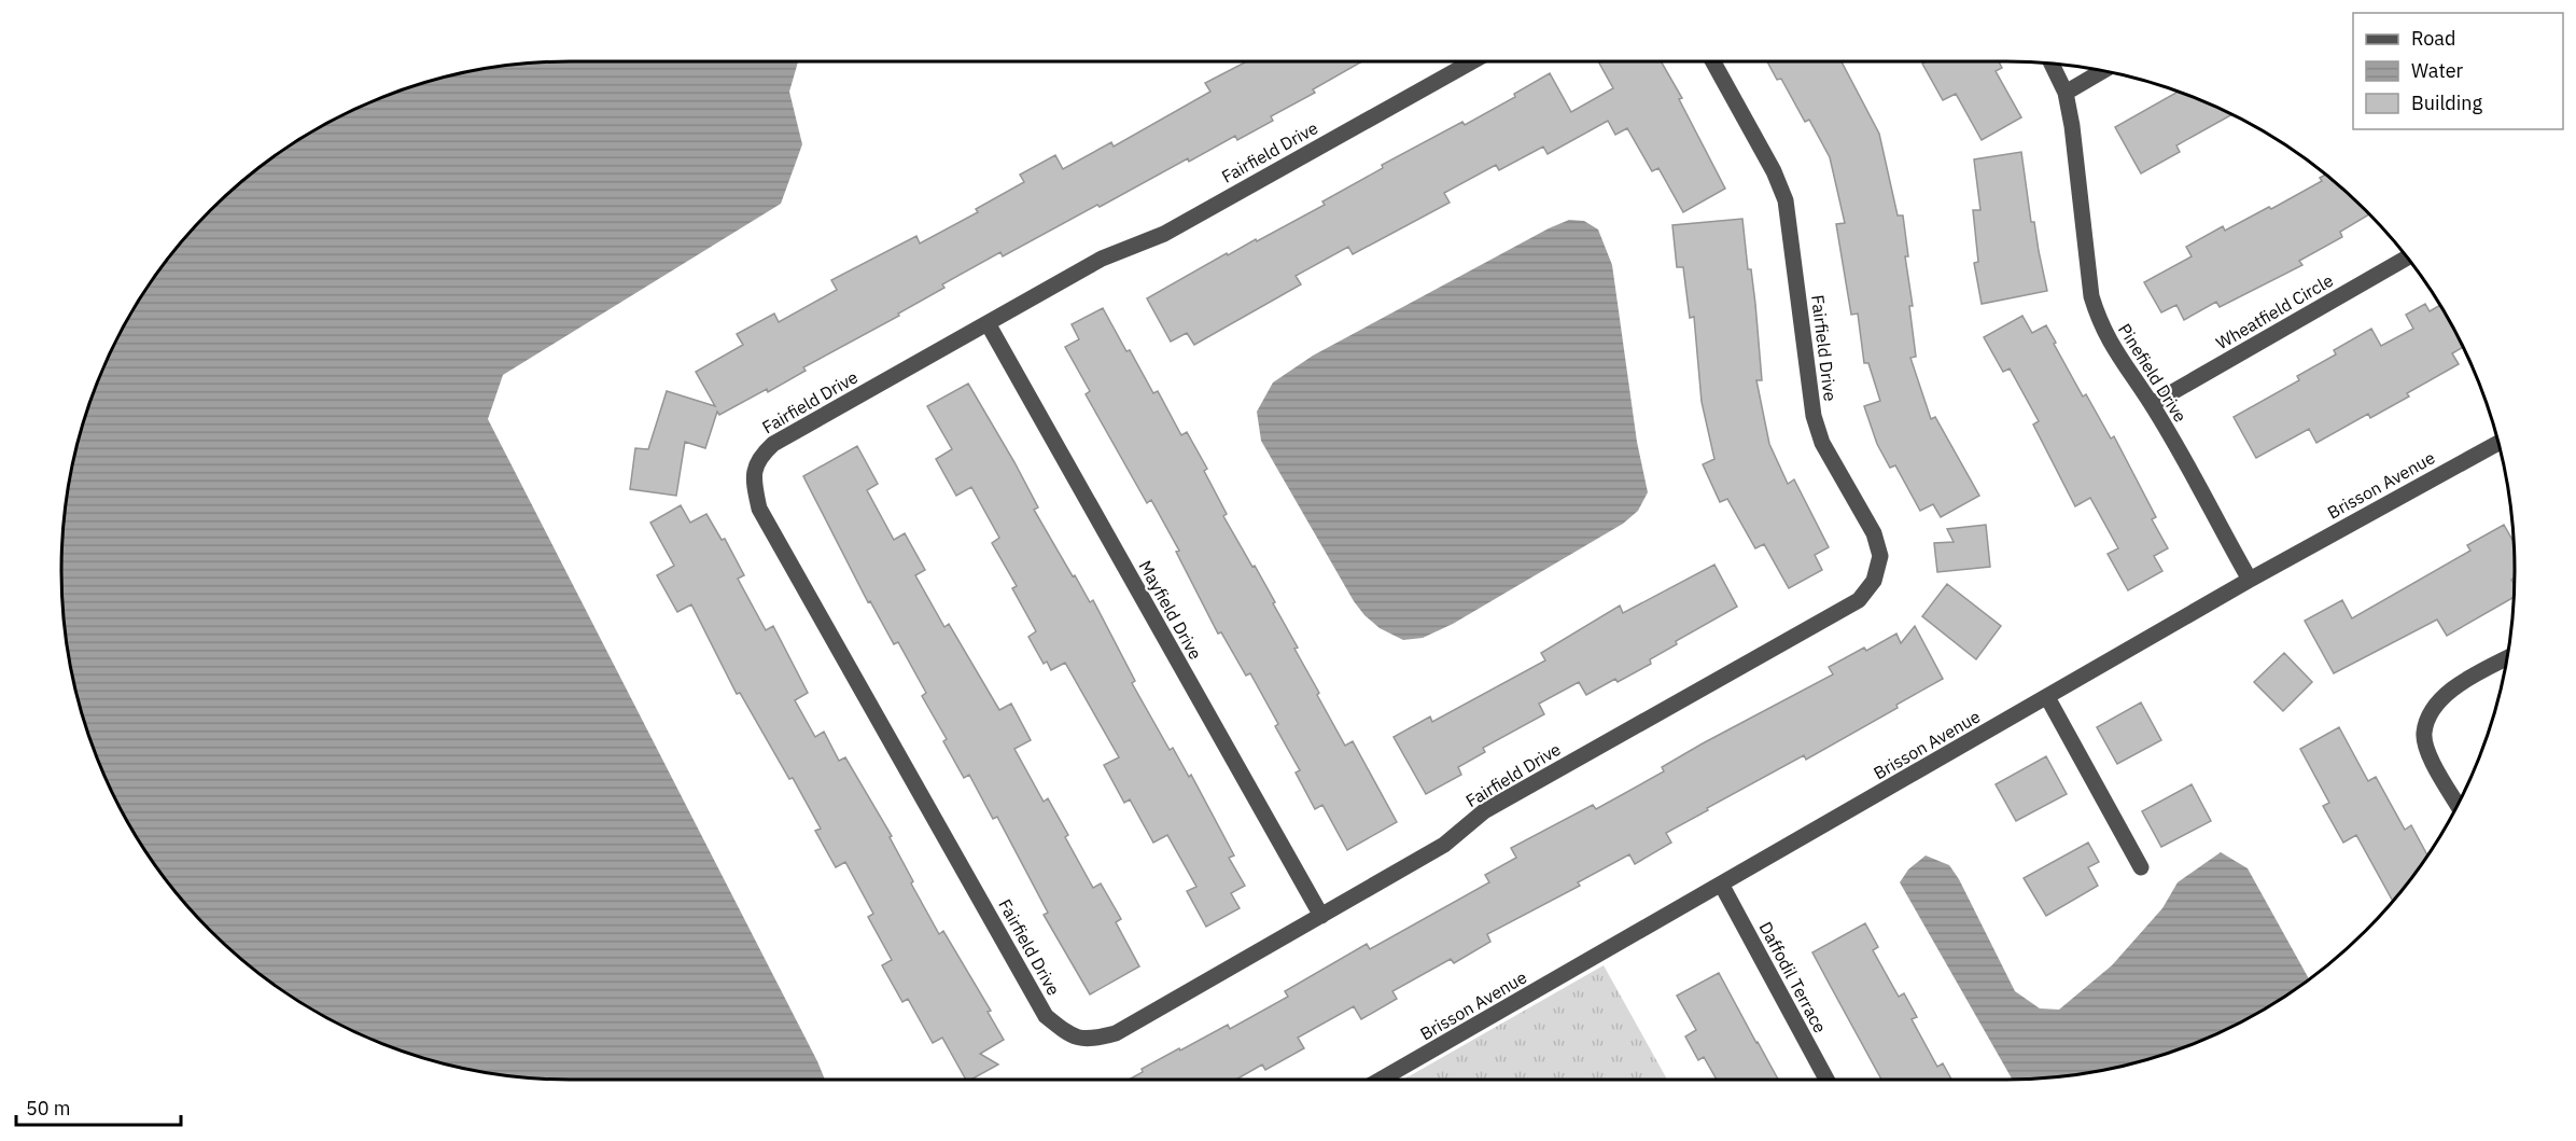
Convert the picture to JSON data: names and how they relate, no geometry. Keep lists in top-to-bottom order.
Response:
{
  "streets": {
    "street": [
      "Fairfield Drive",
      "Wheatfield Circle",
      "Pinefield Drive",
      "Brisson Avenue",
      "Mayfield Drive",
      "Daffodil Terrace"
    ]
  },
  "crossings": [
    ["Fairfield Drive", "Mayfield Drive"],
    ["Wheatfield Circle", "Pinefield Drive"],
    ["Pinefield Drive", "Brisson Avenue"],
    ["Brisson Avenue", "Daffodil Terrace"]
  ],
  "legend": ["Road", "Water", "Building"],
  "scale_bar": "50 m"
}
